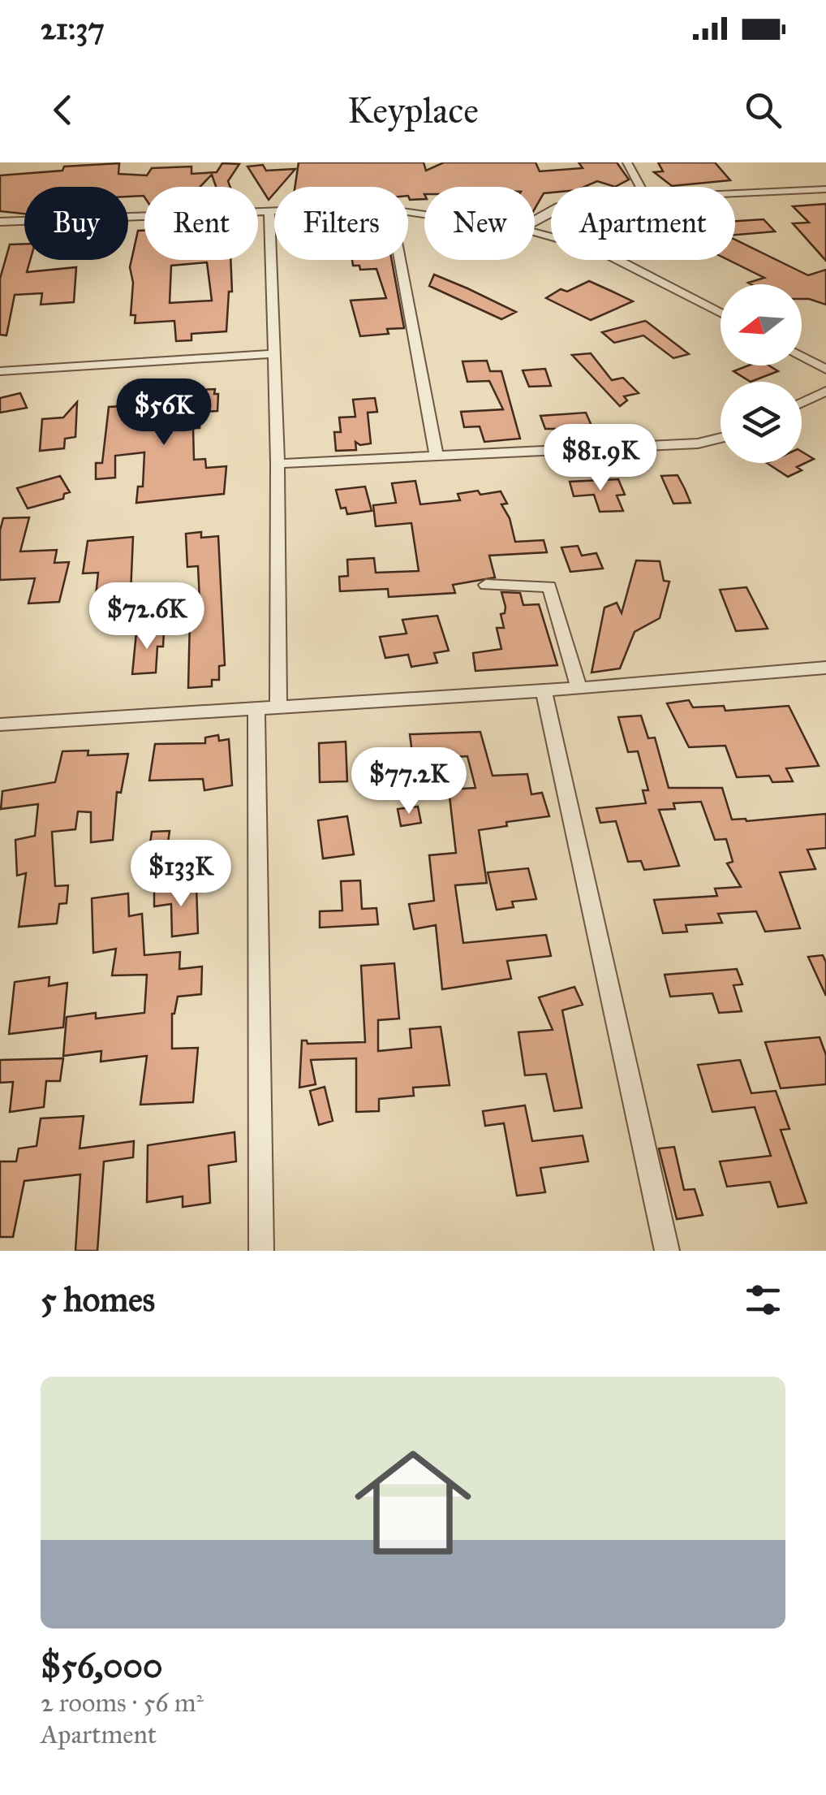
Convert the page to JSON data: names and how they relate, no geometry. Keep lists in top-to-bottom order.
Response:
{
  "north": "left",
  "page": {
    "status": "21:37",
    "header": "Keyplace",
    "chip": [
      "Buy",
      "Rent",
      "Filters",
      "New",
      "Apartment"
    ],
    "price": [
      "$56K",
      "$81.9K",
      "$72.6K",
      "$77.2K",
      "$133K"
    ],
    "heading": "5 homes",
    "list": [
      {
        "name": "$56,000",
        "note": "2 rooms · 56 m² · Apartment"
      }
    ]
  }
}
